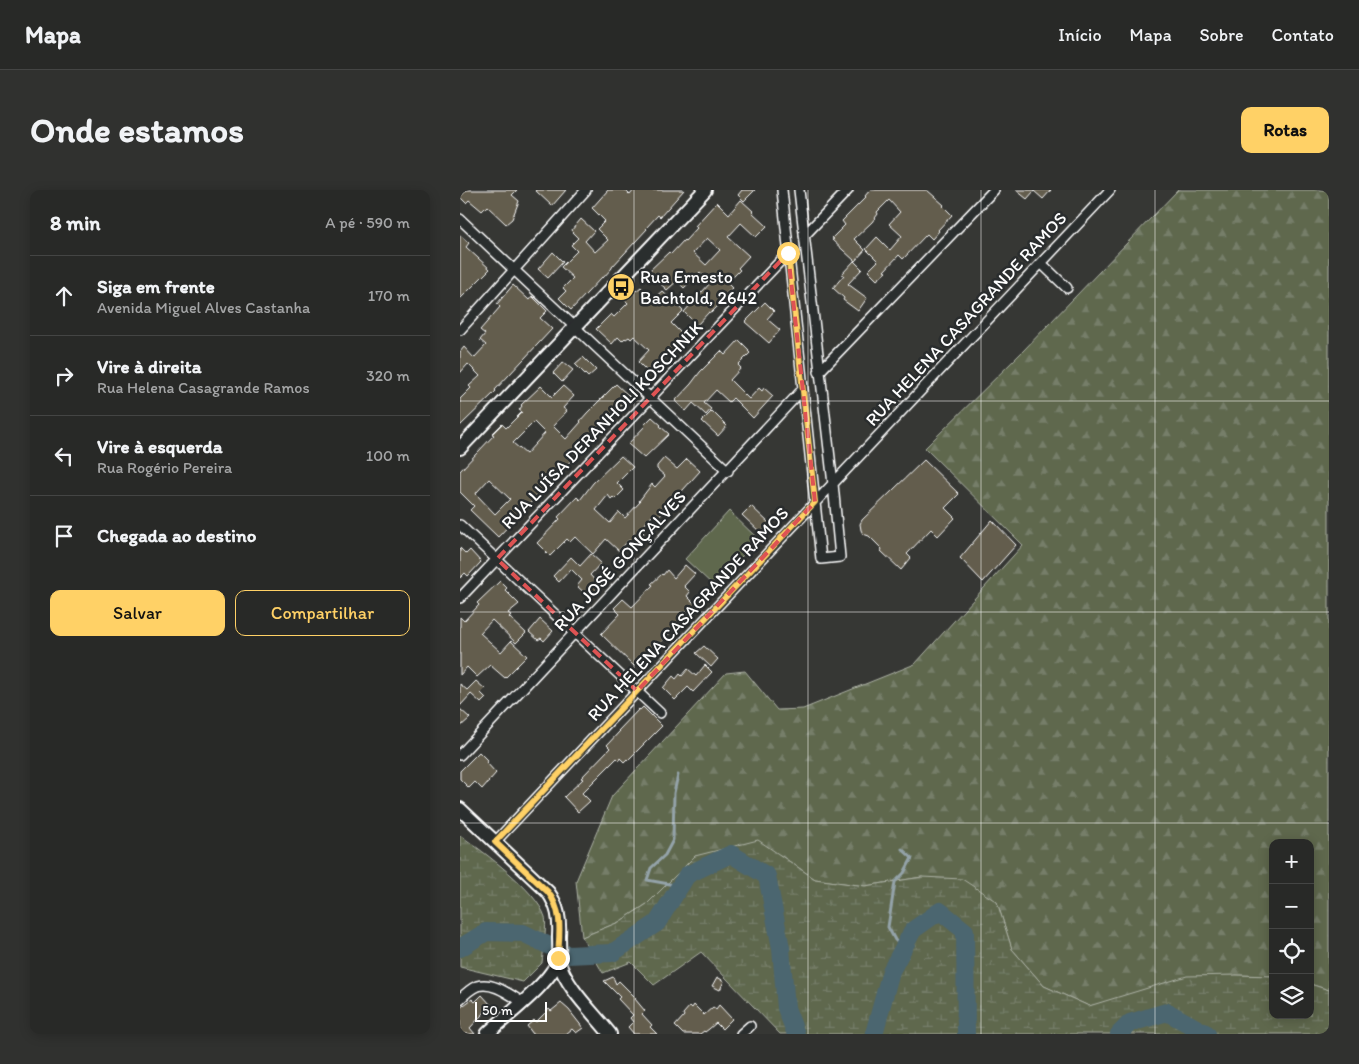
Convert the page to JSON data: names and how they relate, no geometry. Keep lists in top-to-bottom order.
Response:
{
  "streets": {
    "street": ["RUA HELENA CASAGRANDE RAMOS", "RUA LUÍSA DERANHOLI KOSCHNIK", "RUA JOSÉ GONÇALVES"]
  },
  "places": {
    "bus stop": ["Rua Ernesto Bachtold, 2642"]
  },
  "scale_bar": "50 m",
  "page": {
    "header": "Mapa",
    "nav": [
      "Início",
      "Mapa",
      "Sobre",
      "Contato"
    ],
    "buttons": [
      "Rotas",
      ["Salvar", "Compartilhar"]
    ],
    "title": "Onde estamos",
    "heading": ["8 min", "A pé · 590 m"],
    "list": [
      ["Siga em frente", "Avenida Miguel Alves Castanha", "170 m"],
      ["Vire à direita", "Rua Helena Casagrande Ramos", "320 m"],
      ["Vire à esquerda", "Rua Rogério Pereira", "100 m"],
      "Chegada ao destino"
    ],
    "map_buttons": ["+", "−"],
    "scale": "50 m"
  }
}
